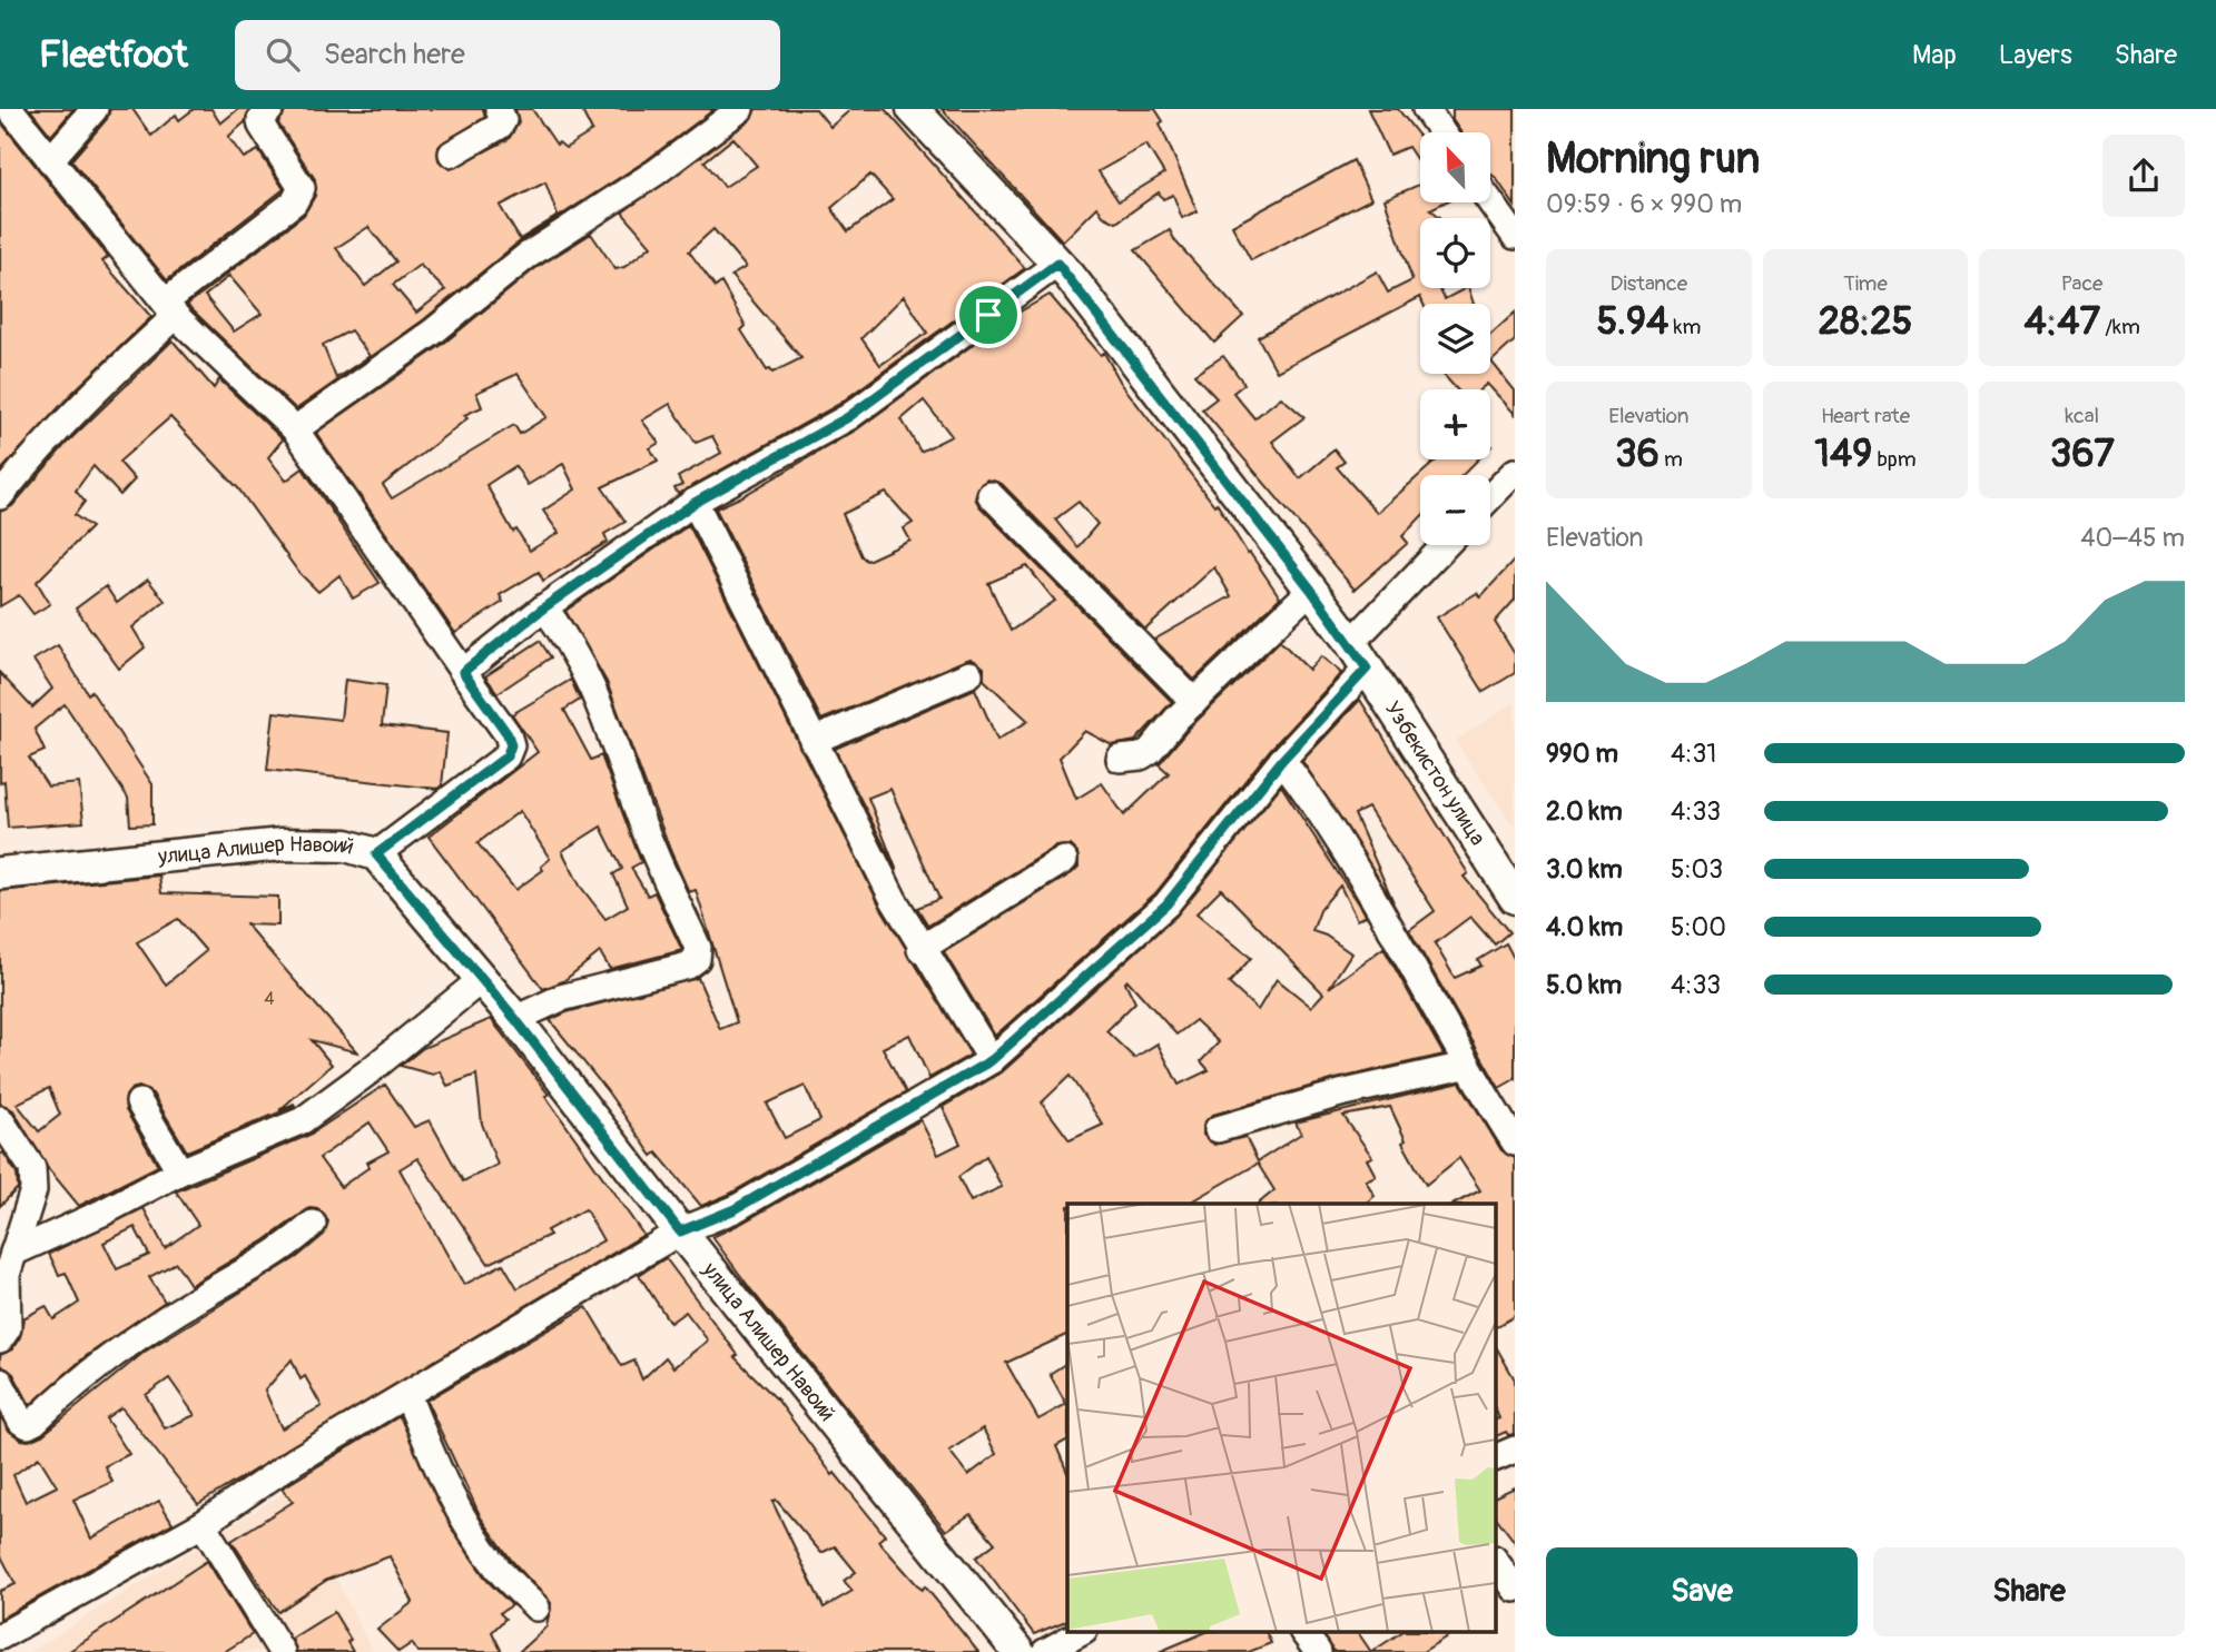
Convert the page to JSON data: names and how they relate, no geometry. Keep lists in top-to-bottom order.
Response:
{
  "streets": {
    "main road": ["Узбекистон улица", "улица Алишер Навоий"]
  },
  "house_numbers": ["4"],
  "north": "top left",
  "page": {
    "header": "Fleetfoot",
    "search": "Search here",
    "nav": ["Map", "Layers", "Share"],
    "heading": ["Morning run", "09:59 · 6 × 990 m"],
    "map_buttons": ["+", "−"],
    "stats": [
      ["Distance", "5.94 km"],
      ["Time", "28:25"],
      ["Pace", "4:47 /km"],
      ["Elevation", "36 m"],
      ["Heart rate", "149 bpm"],
      ["kcal", "367"]
    ],
    "chart": ["Elevation", "40–45 m"],
    "list": [
      {
        "name": "990 m",
        "note": "4:31"
      },
      {
        "name": "2.0 km",
        "note": "4:33"
      },
      {
        "name": "3.0 km",
        "note": "5:03"
      },
      {
        "name": "4.0 km",
        "note": "5:00"
      },
      {
        "name": "5.0 km",
        "note": "4:33"
      }
    ],
    "buttons": ["Save", "Share"]
  }
}
